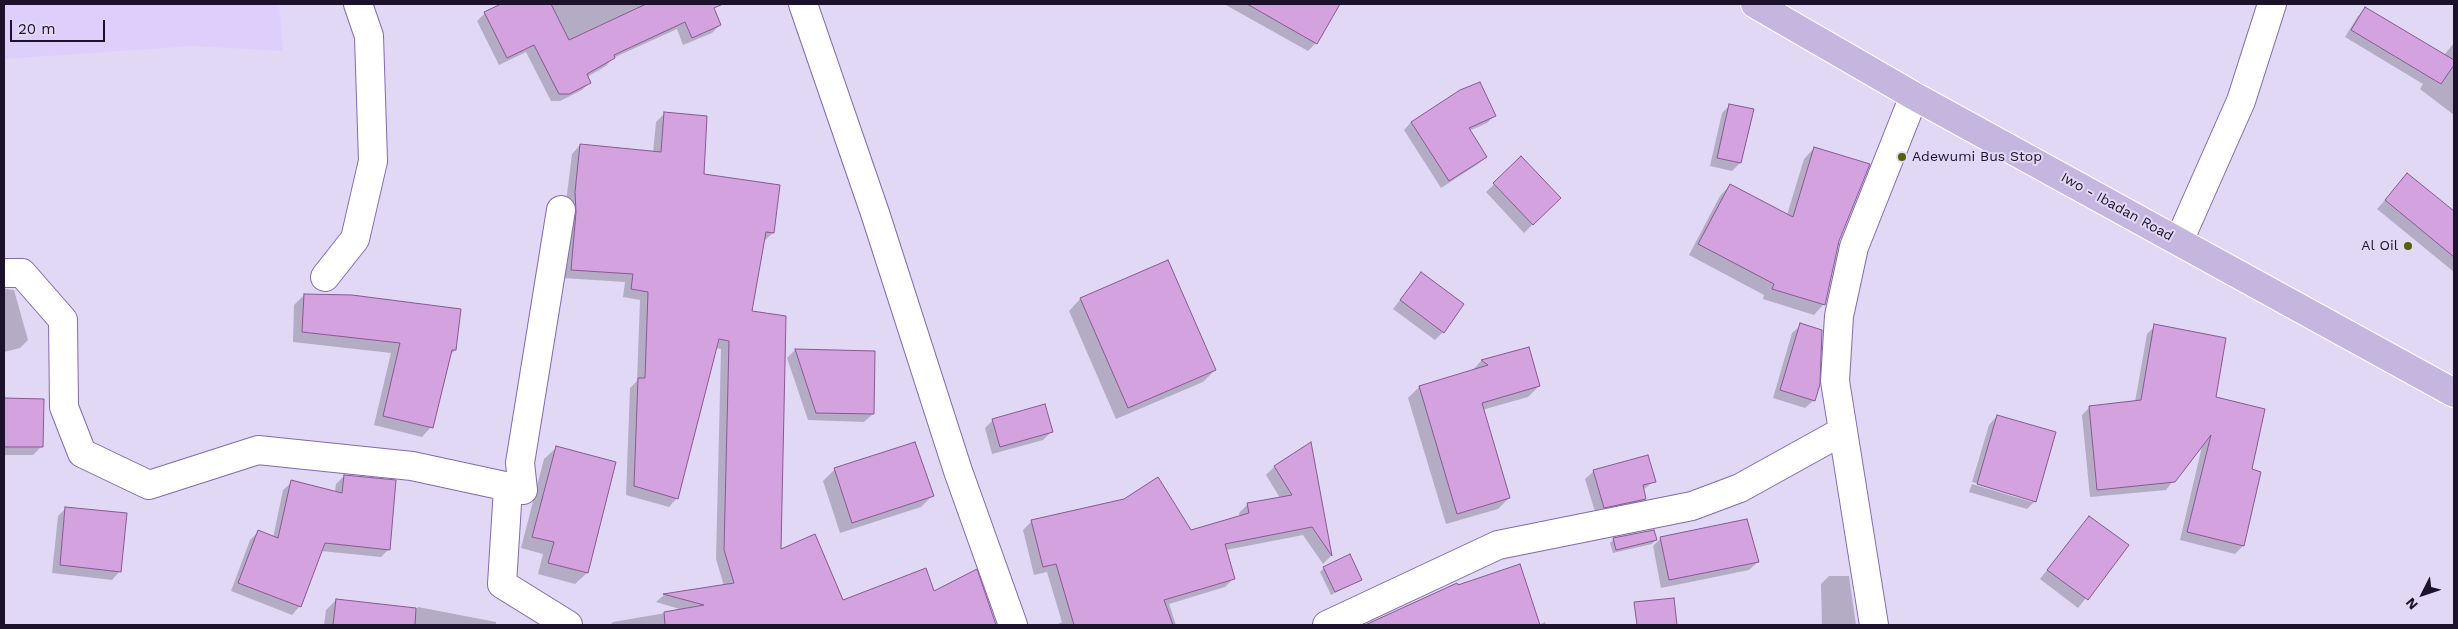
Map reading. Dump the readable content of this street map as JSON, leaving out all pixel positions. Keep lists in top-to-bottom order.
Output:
{
  "streets": {
    "main road": ["Iwo - Ibadan Road"]
  },
  "places": ["Adewumi Bus Stop", "Al Oil"],
  "scale_bar": "20 m",
  "north": "bottom left"
}
